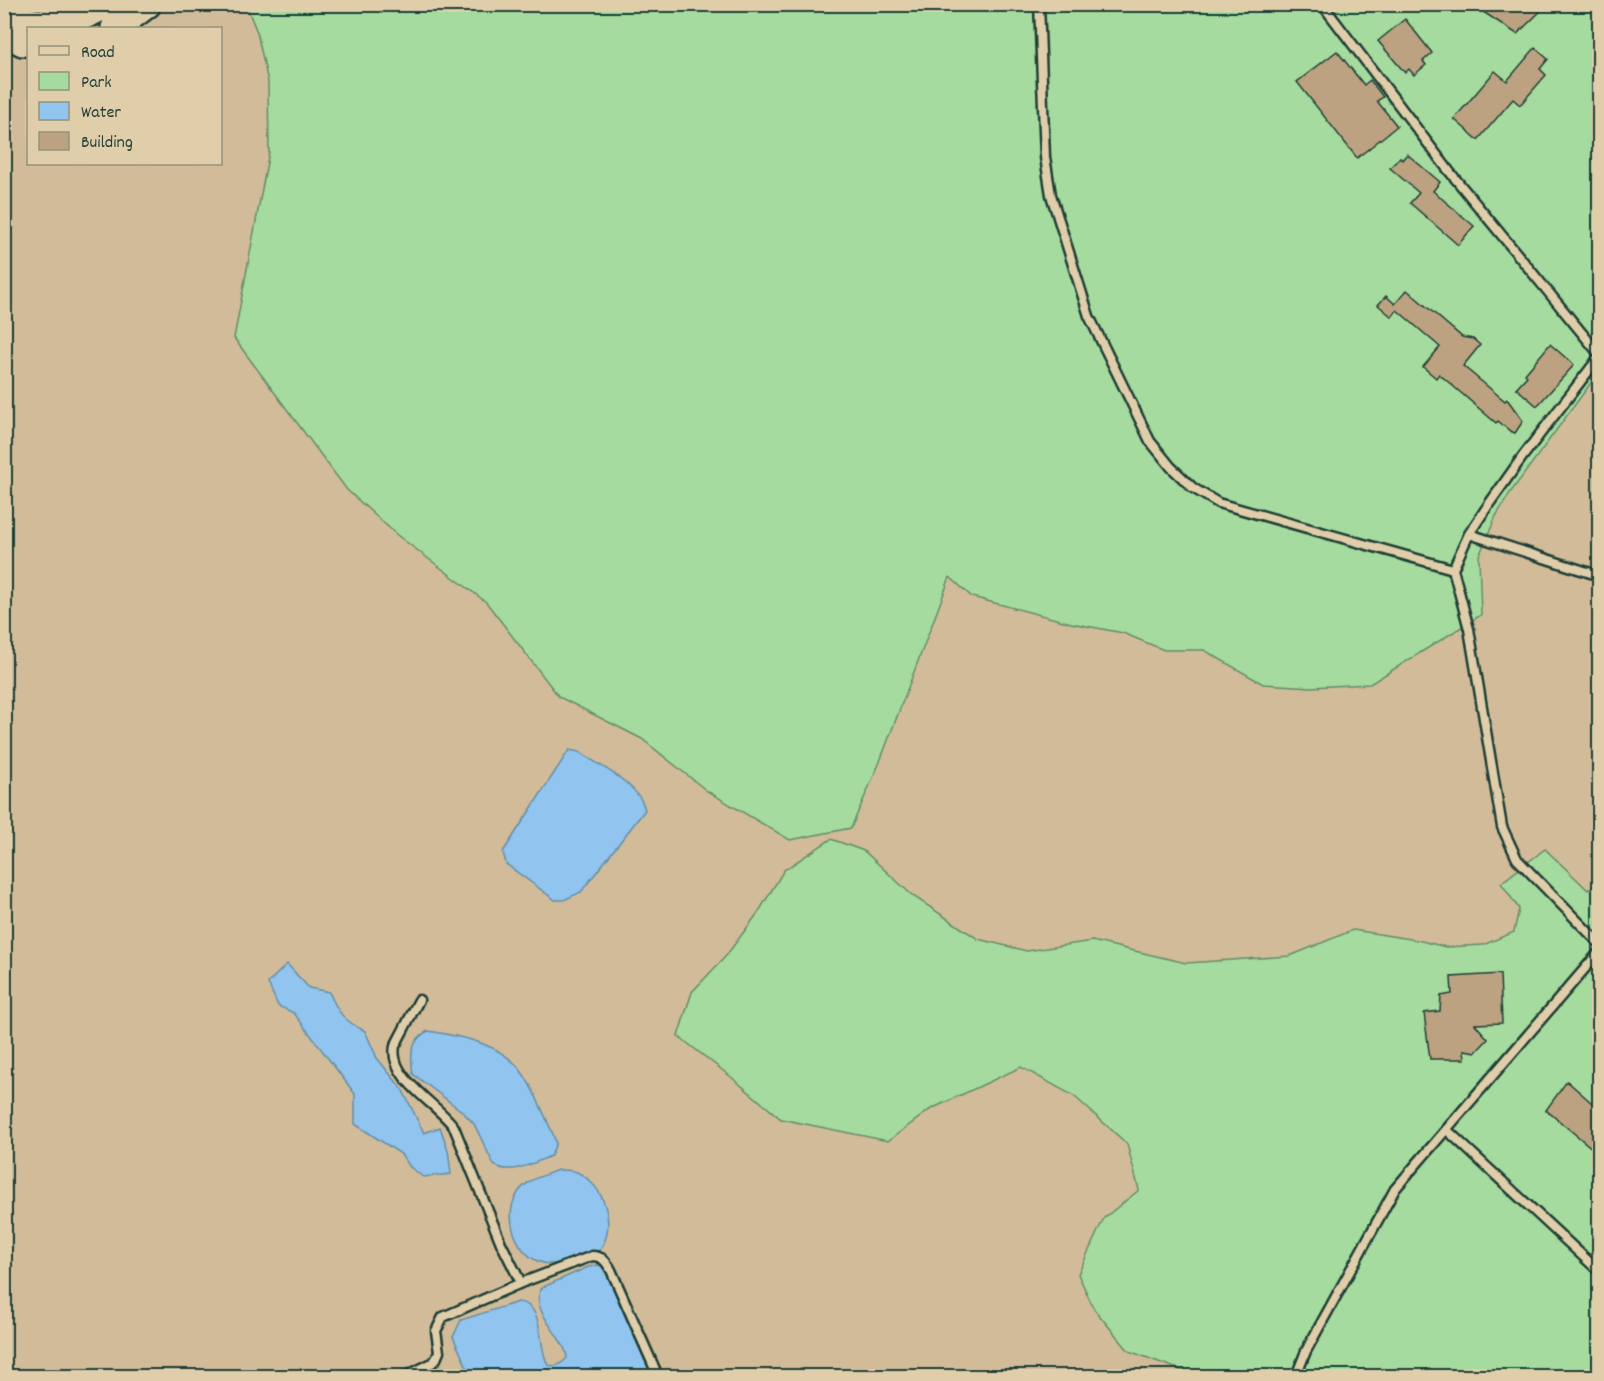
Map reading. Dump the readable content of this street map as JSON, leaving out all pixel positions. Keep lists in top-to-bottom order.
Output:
{
  "legend": [
    "Road",
    "Park",
    "Water",
    "Building"
  ]
}
